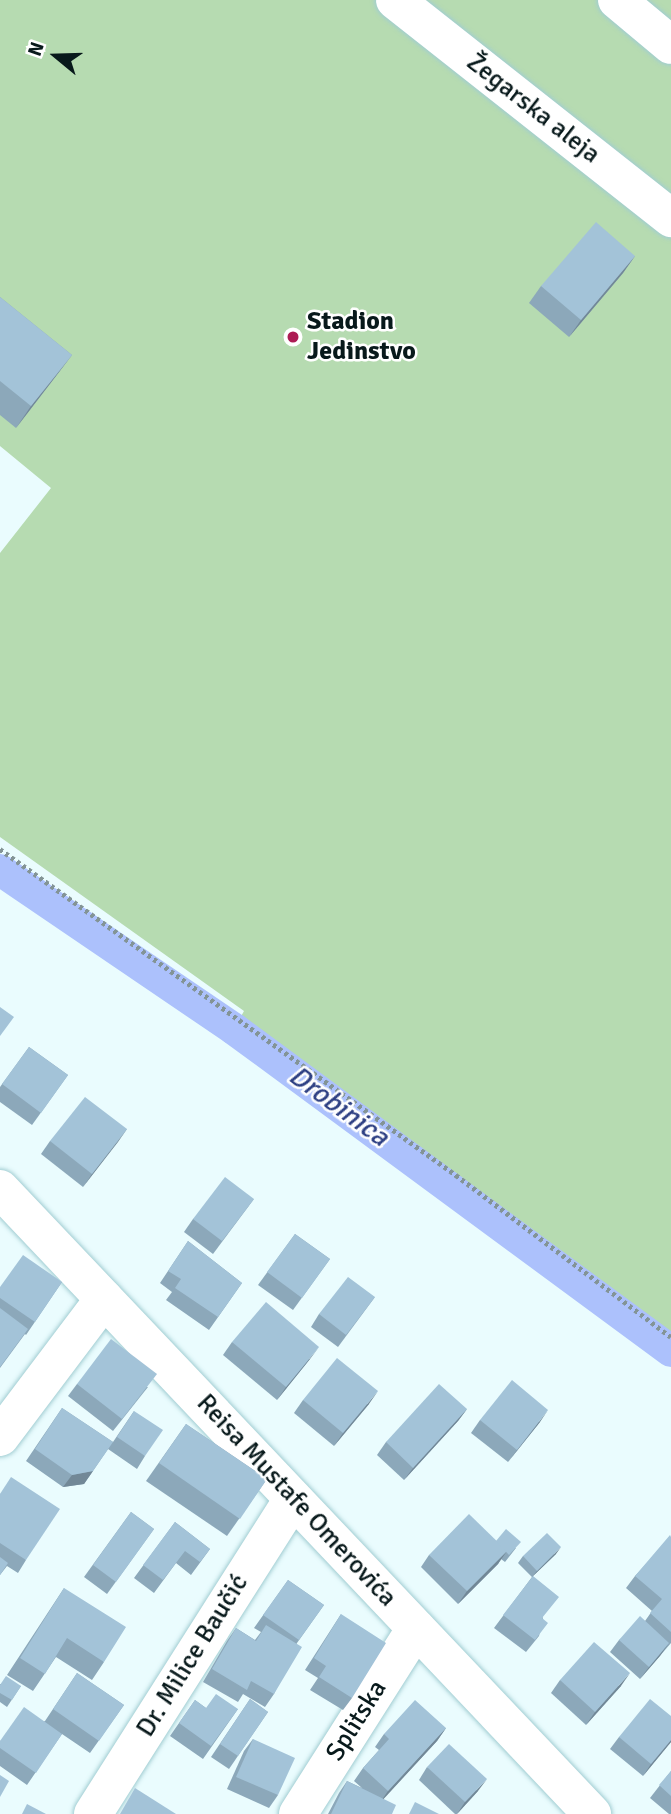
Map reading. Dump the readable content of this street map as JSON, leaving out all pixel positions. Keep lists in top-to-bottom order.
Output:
{
  "streets": {
    "street": [
      "Žegarska aleja",
      "Reisa Mustafe Omerovića",
      "Dr. Milice Baučić",
      "Splitska"
    ]
  },
  "crossings": [
    ["Reisa Mustafe Omerovića", "Dr. Milice Baučić"],
    ["Reisa Mustafe Omerovića", "Splitska"]
  ],
  "water": ["Drobinica"],
  "places": ["Stadion Jedinstvo"],
  "north": "left"
}
